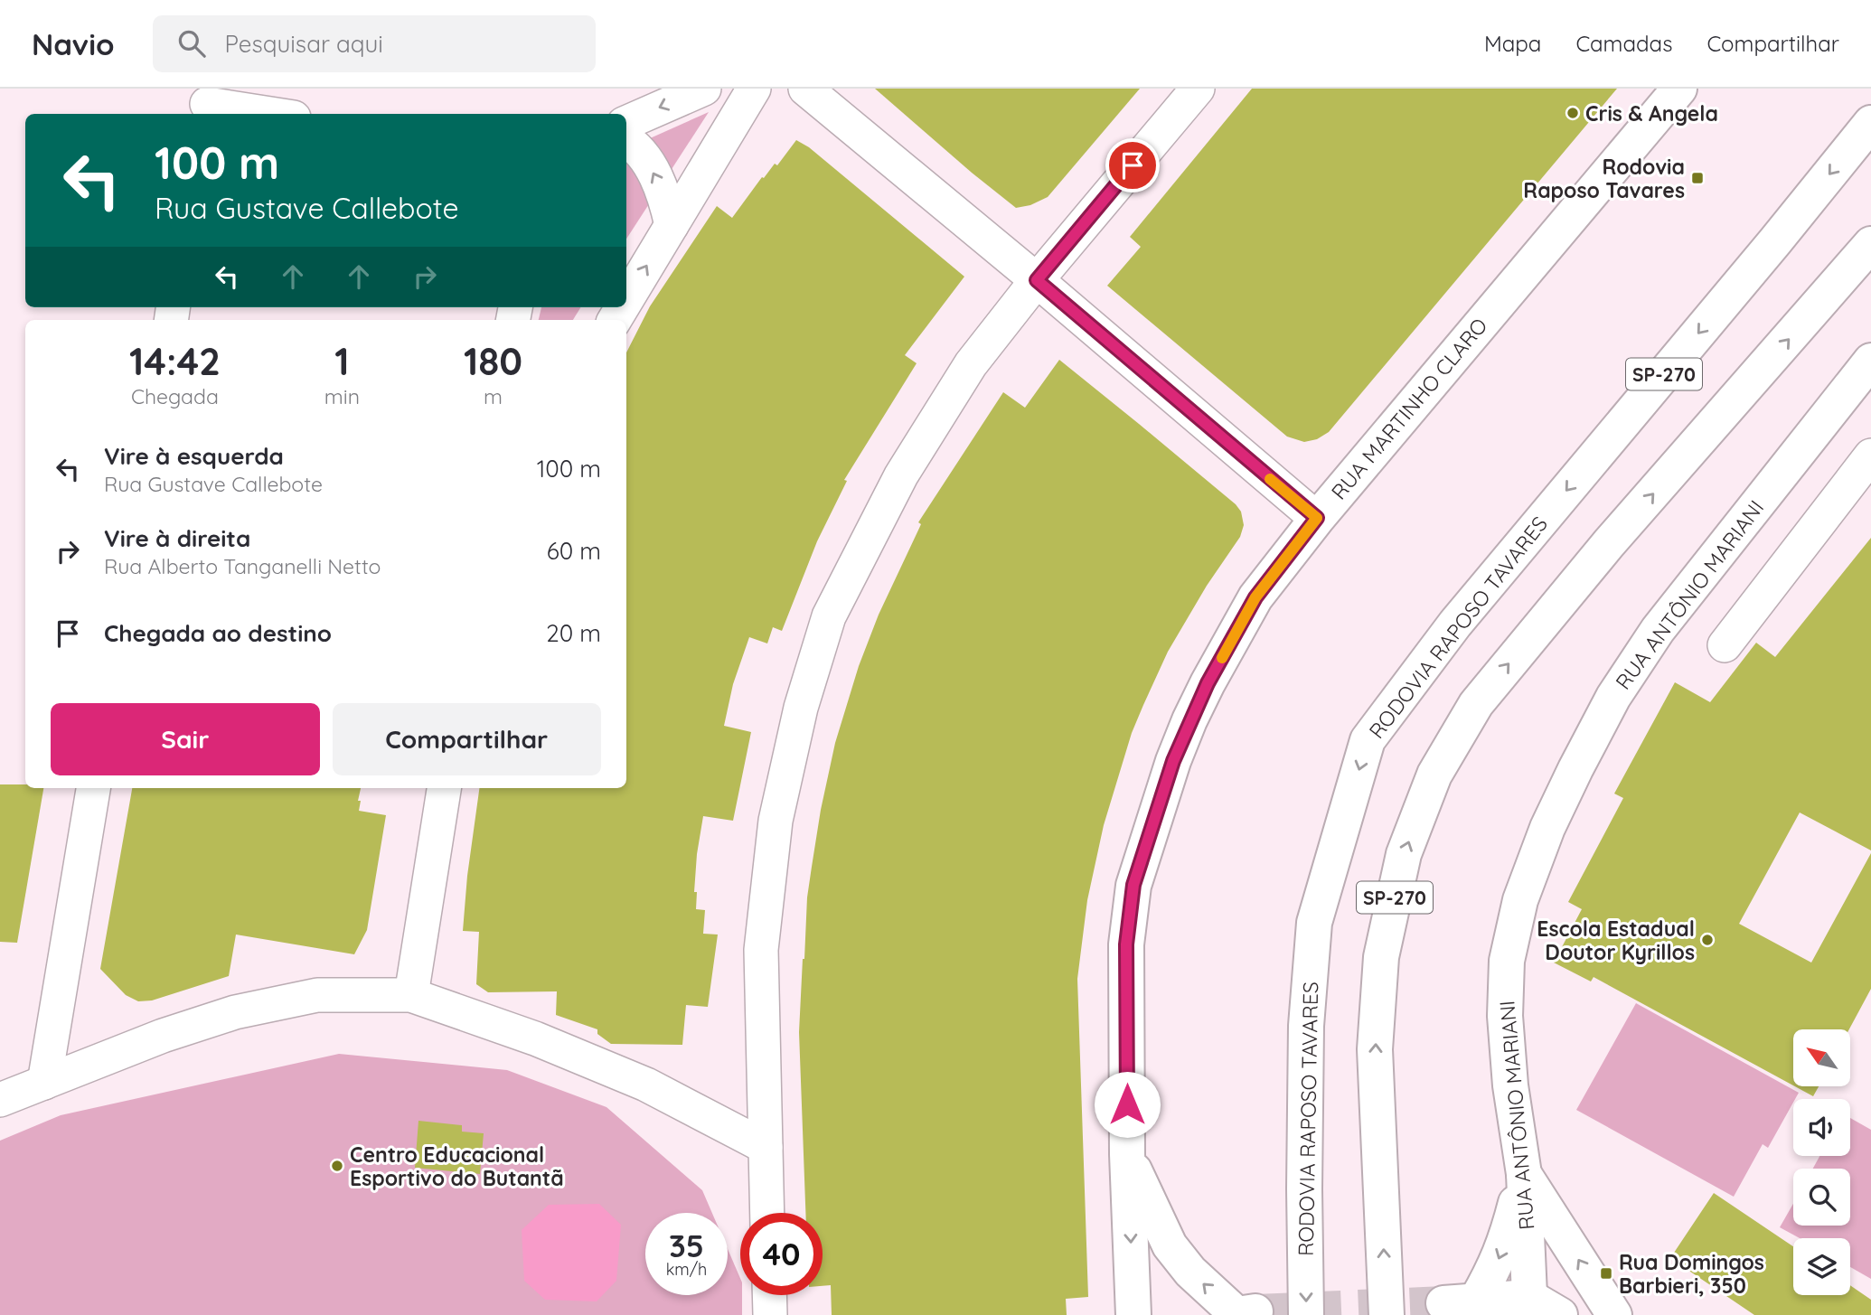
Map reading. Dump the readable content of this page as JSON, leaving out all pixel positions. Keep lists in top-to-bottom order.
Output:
{
  "streets": {
    "main road": [
      "SP-270",
      "RUA MARTINHO CLARO",
      "RUA ANTÔNIO MARIANI",
      "RODOVIA RAPOSO TAVARES"
    ]
  },
  "places": {
    "other": ["Cris & Angela", "Escola Estadual Doutor Kyrillos", "Centro Educacional Esportivo do Butantã"],
    "transit": ["Rodovia Raposo Tavares", "Rua Domingos Barbieri, 350"]
  },
  "north": "top left",
  "page": {
    "header": "Navio",
    "search": "Pesquisar aqui",
    "nav": ["Mapa", "Camadas", "Compartilhar"],
    "turn": ["100 m", "Rua Gustave Callebote"],
    "eta": [
      "14:42",
      "Chegada",
      "1",
      "min",
      "180",
      "m"
    ],
    "list": [
      {
        "name": "Vire à esquerda",
        "note": "Rua Gustave Callebote",
        "value": "100 m"
      },
      {
        "name": "Vire à direita",
        "note": "Rua Alberto Tanganelli Netto",
        "value": "60 m"
      },
      {
        "name": "Chegada ao destino",
        "value": "20 m"
      }
    ],
    "buttons": ["Sair", "Compartilhar"],
    "speed": "35 km/h",
    "limit": "40"
  }
}
